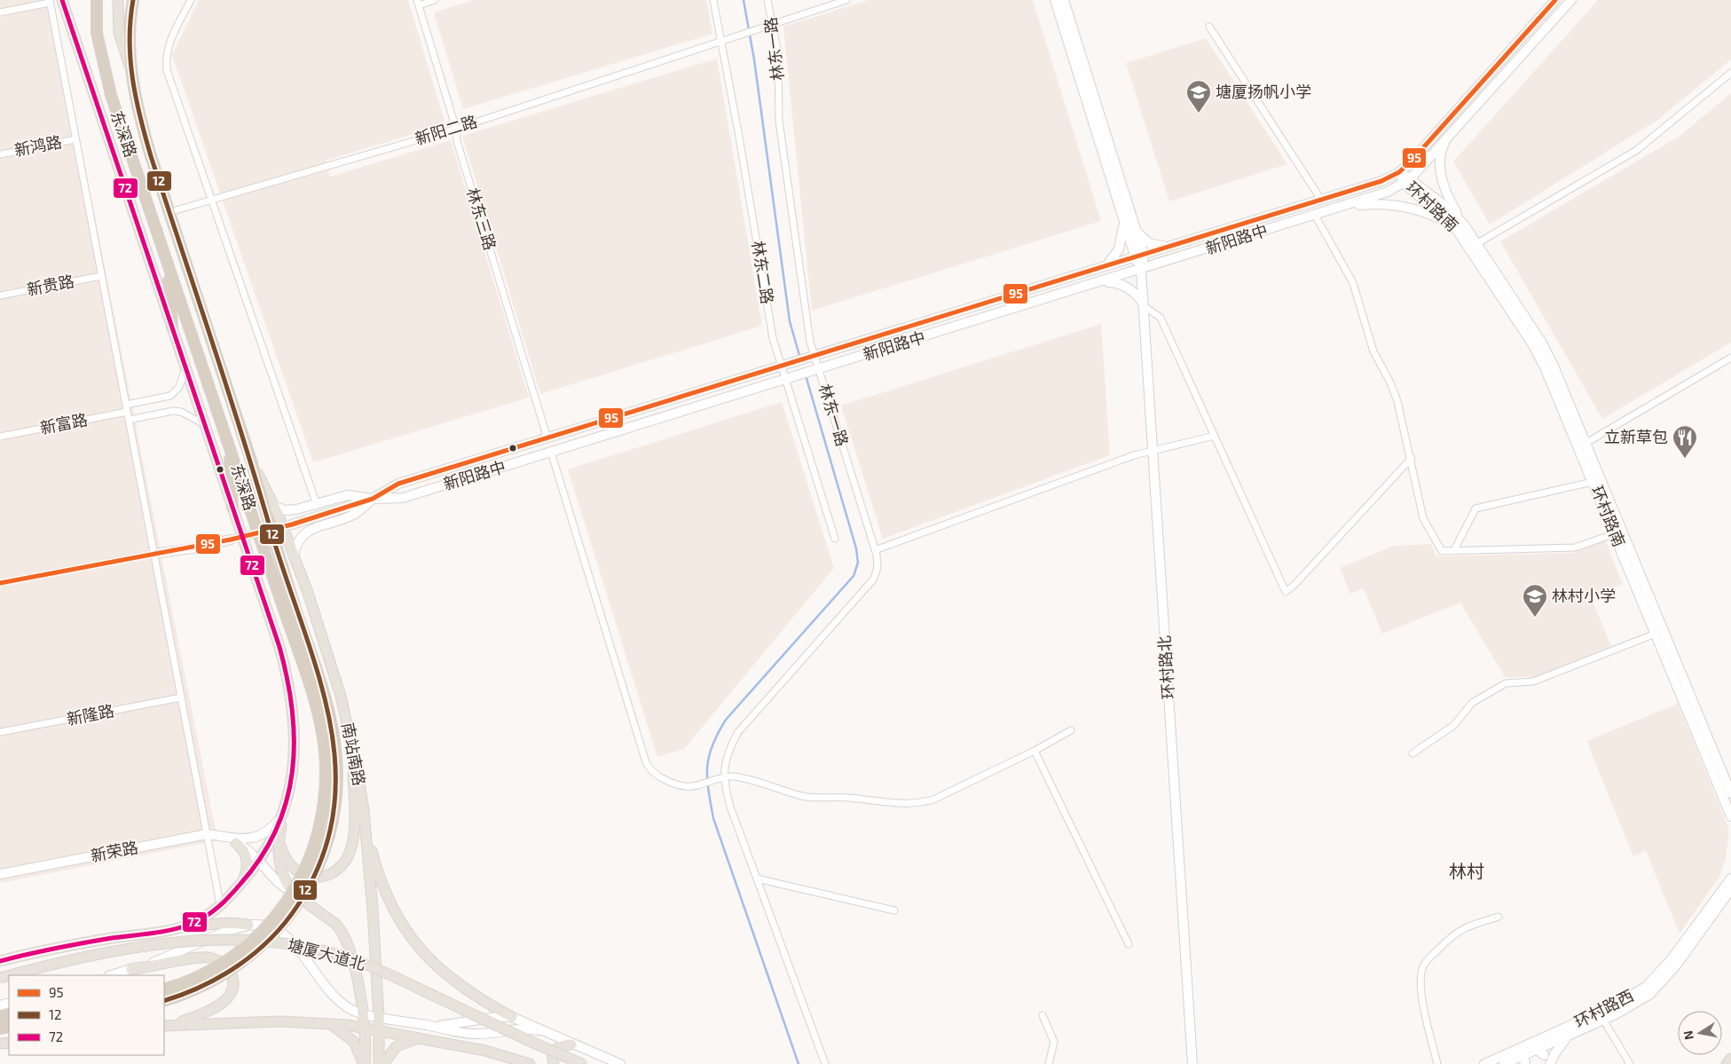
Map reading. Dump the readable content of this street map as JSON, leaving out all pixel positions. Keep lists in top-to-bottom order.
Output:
{
  "streets": {
    "highway": ["东深路"],
    "main road": [
      "环村路南",
      "新阳路中",
      "环村路北",
      "南站南路",
      "新荣路",
      "塘厦大道北",
      "环村路西"
    ],
    "street": [
      "林东一路",
      "新阳二路",
      "新鸿路",
      "林东三路",
      "林东二路",
      "新贵路",
      "新富路",
      "新隆路"
    ]
  },
  "crossings": [
    ["林东一路", "新阳二路"],
    ["林东一路", "新阳路中"],
    ["新阳二路", "东深路"],
    ["新阳二路", "林东三路"],
    ["新阳二路", "林东二路"],
    ["东深路", "南站南路"],
    ["环村路南", "新阳路中"],
    ["林东三路", "新阳路中"],
    ["新阳路中", "林东二路"],
    ["新阳路中", "环村路北"]
  ],
  "districts": ["林村"],
  "places": {
    "school or university": ["塘厦扬帆小学", "林村小学"],
    "restaurant": ["立新草包"]
  },
  "lines": ["transit line 95", "transit line 12", "transit line 72"],
  "legend": ["95", "12", "72"],
  "north": "left"
}
